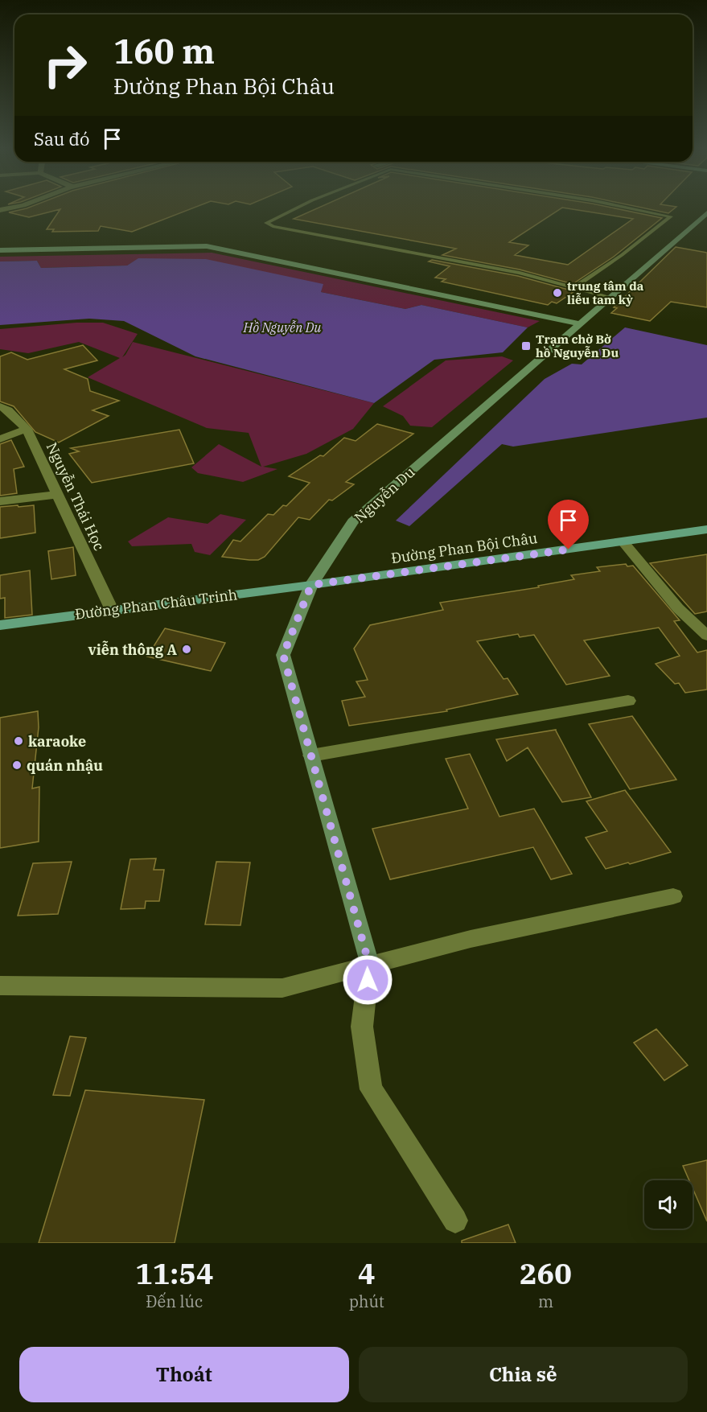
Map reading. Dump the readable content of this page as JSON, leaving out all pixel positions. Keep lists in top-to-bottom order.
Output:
{
  "streets": {
    "main road": ["Đường Phan Bội Châu", "Đường Phan Châu Trinh"],
    "street": ["Nguyễn Du", "Nguyễn Thái Học"]
  },
  "crossings": [
    ["Nguyễn Du", "Đường Phan Bội Châu"],
    ["Nguyễn Du", "Đường Phan Châu Trinh"],
    ["Nguyễn Thái Học", "Đường Phan Châu Trinh"],
    ["Đường Phan Bội Châu", "Đường Phan Châu Trinh"]
  ],
  "water": ["Hồ Nguyễn Du"],
  "places": {
    "other": [
      "trung tâm da liễu tam kỳ",
      "viễn thông A",
      "karaoke",
      "quán nhậu"
    ],
    "transit": ["Trạm chờ Bờ hồ Nguyễn Du"]
  },
  "page": {
    "turn": ["160 m", "Đường Phan Bội Châu"],
    "then": "Sau đó",
    "eta": [
      "11:54",
      "Đến lúc",
      "4",
      "phút",
      "260",
      "m"
    ],
    "buttons": ["Thoát", "Chia sẻ"]
  }
}
